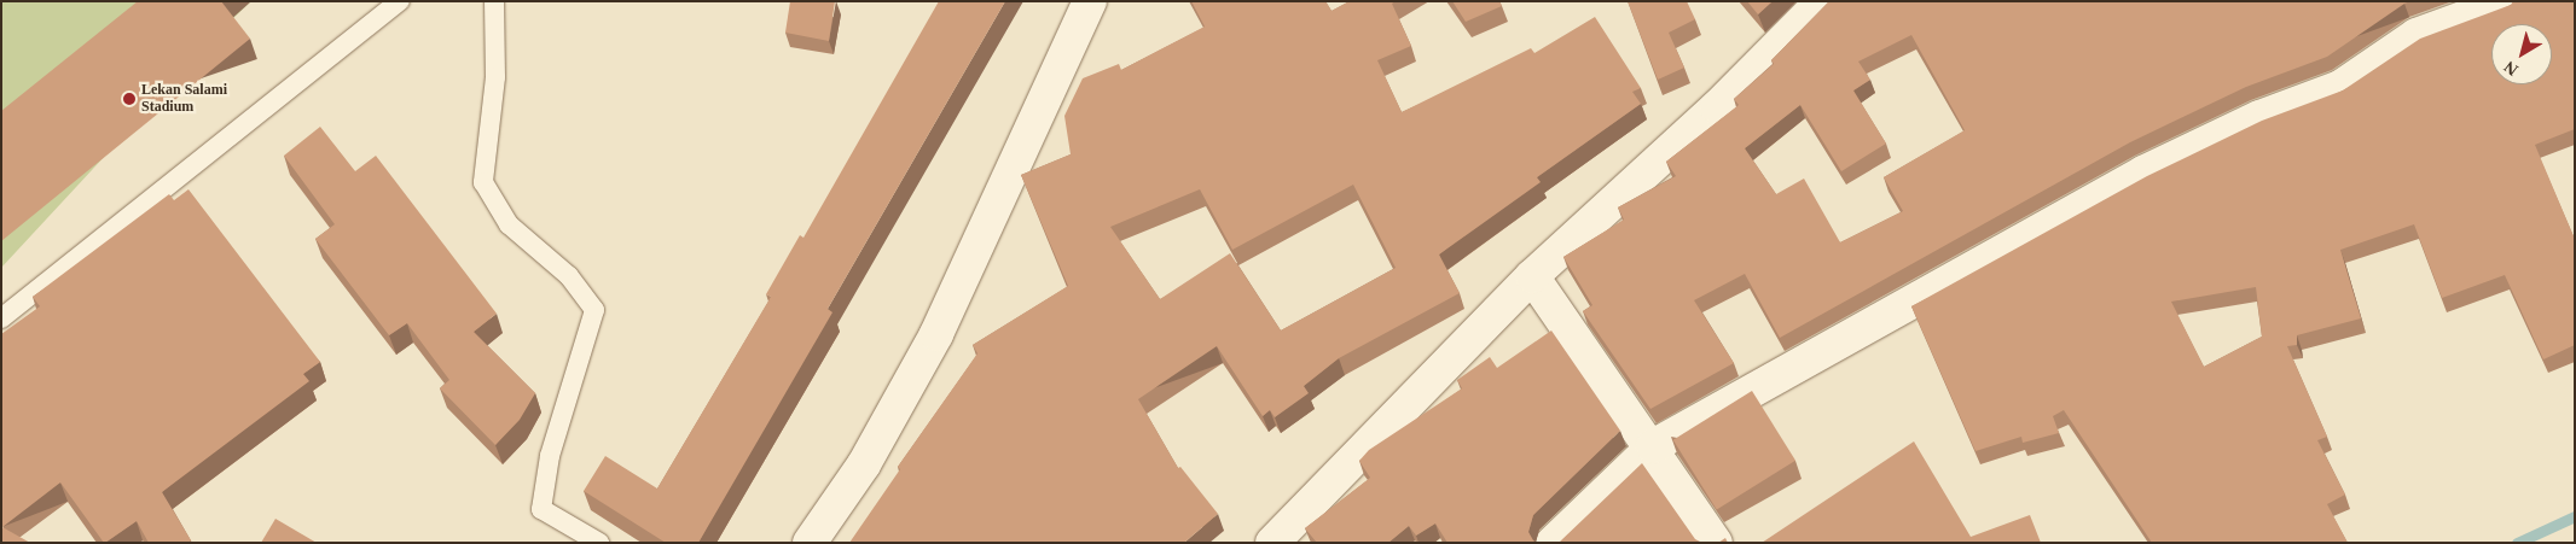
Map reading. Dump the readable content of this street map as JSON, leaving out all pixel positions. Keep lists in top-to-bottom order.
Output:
{
  "places": ["Lekan Salami Stadium"],
  "north": "bottom left"
}
